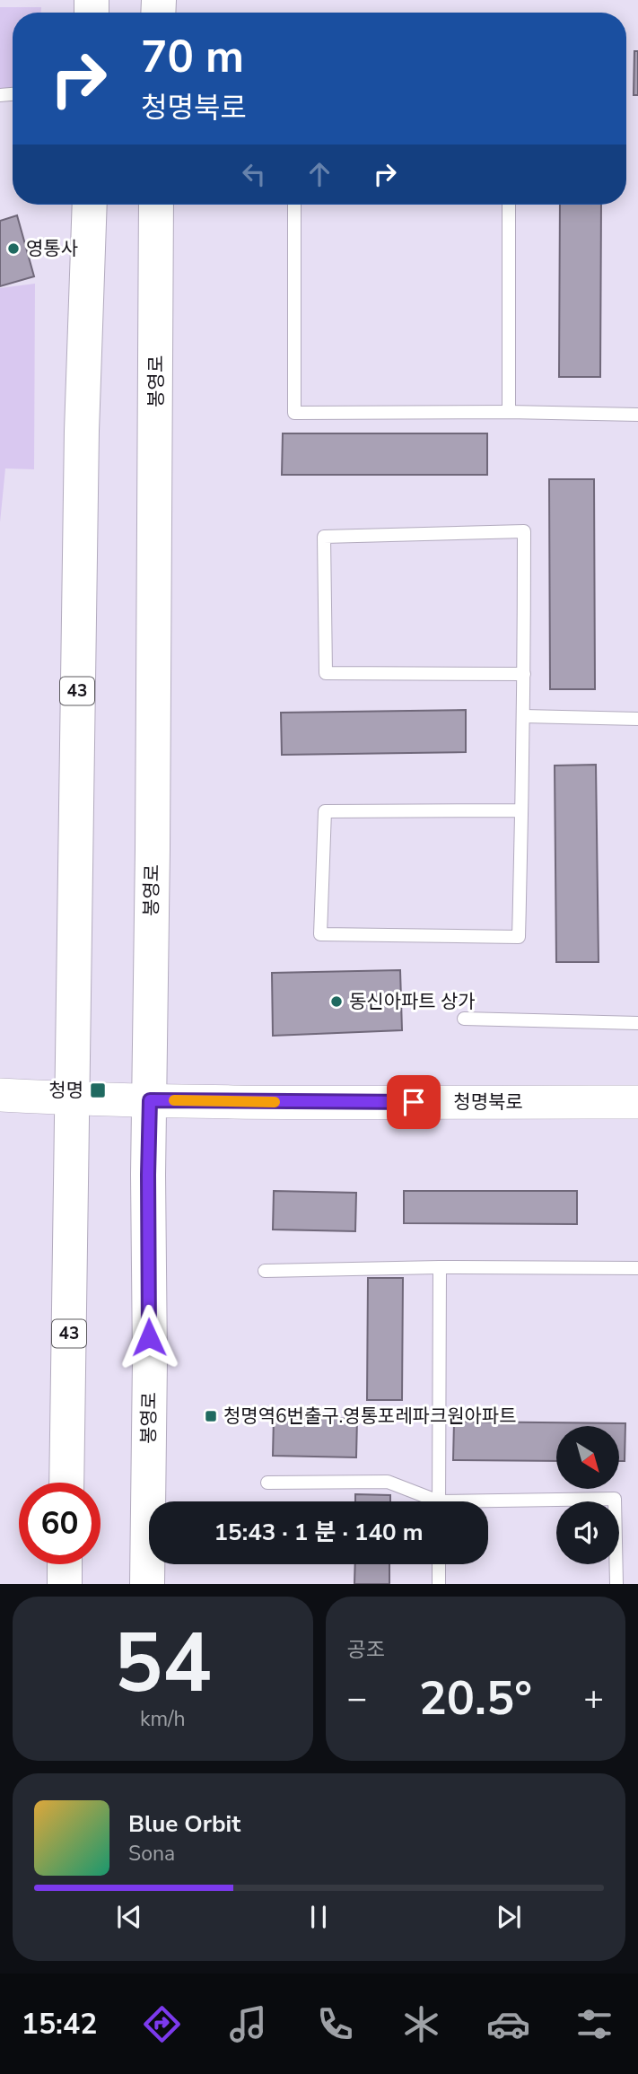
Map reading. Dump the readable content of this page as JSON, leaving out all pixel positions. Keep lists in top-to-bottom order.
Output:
{
  "streets": {
    "main road": ["봉영로", "43"],
    "street": ["청명북로"]
  },
  "crossings": [
    ["봉영로", "청명북로"],
    ["43", "청명북로"]
  ],
  "places": {
    "other": ["영통사", "동신아파트 상가"],
    "transit": ["청명", "청명역6번출구.영통포레파크원아파트"]
  },
  "north": "bottom right",
  "page": {
    "turn": ["70 m", "청명북로"],
    "limit": "60",
    "trip": "15:43 · 1 분 · 140 m",
    "tile": [
      ["54", "km/h"],
      "공조"
    ],
    "heat": ["−", "20.5°", "+"],
    "song": ["Blue Orbit", "Sona"],
    "tabs": "15:42"
  }
}
